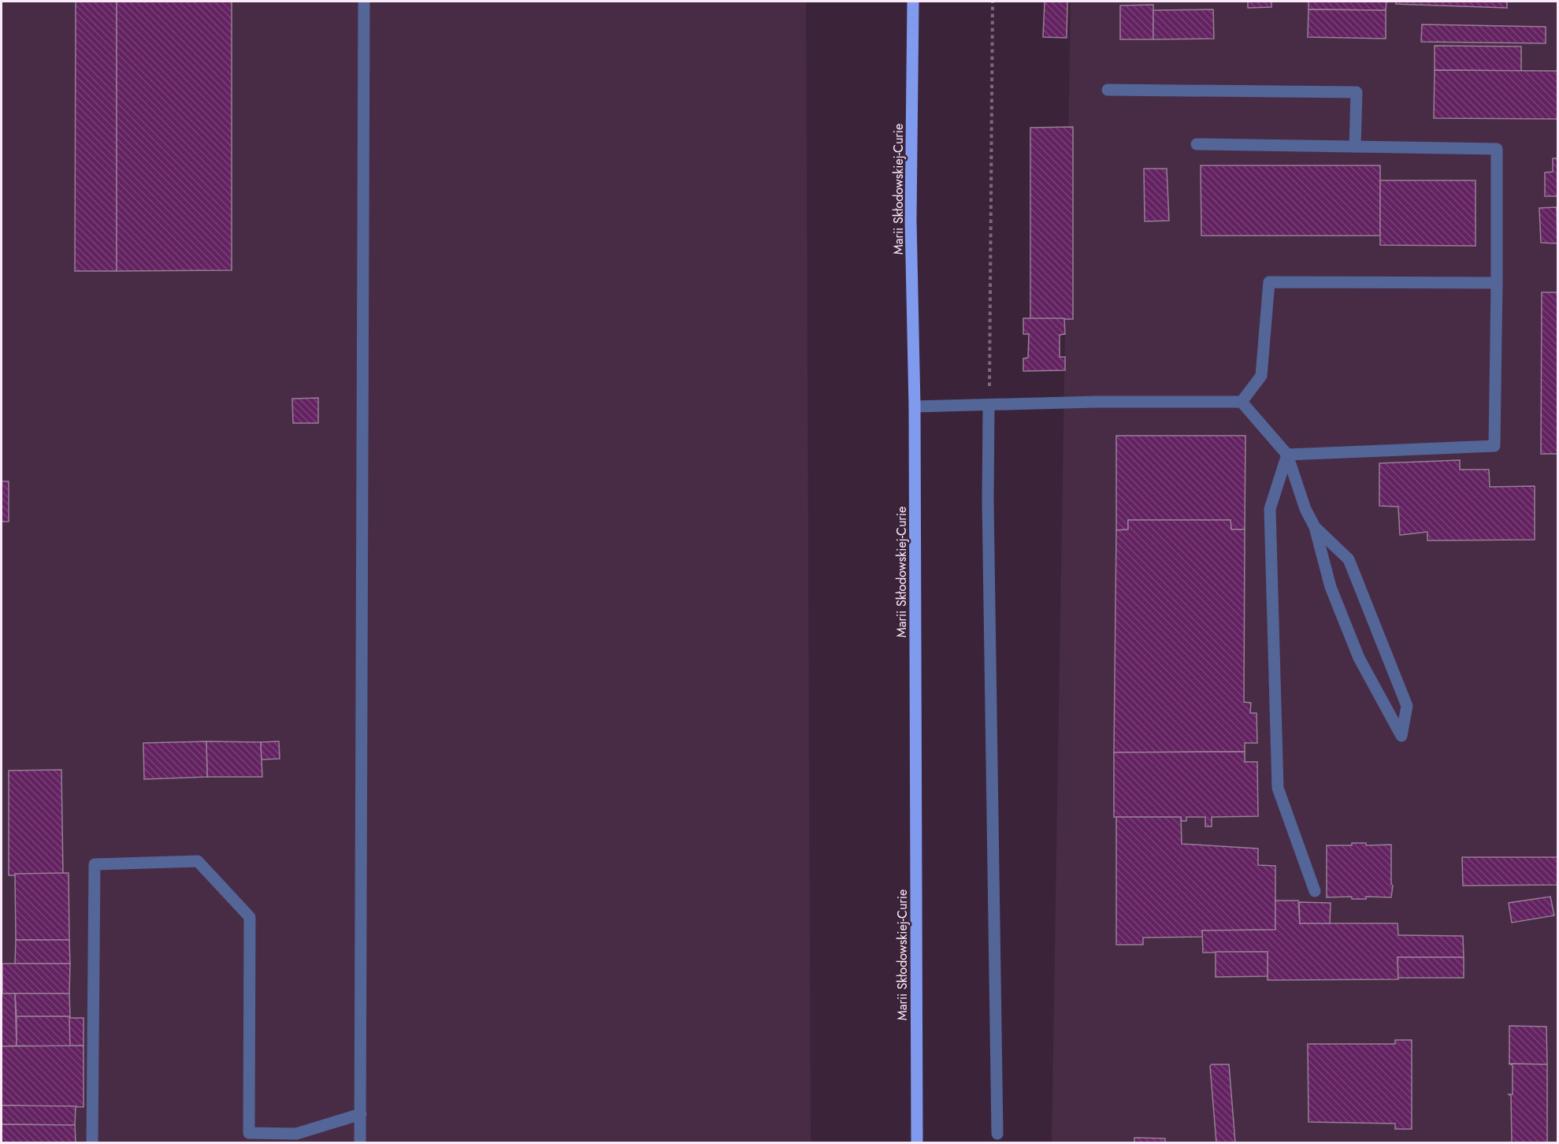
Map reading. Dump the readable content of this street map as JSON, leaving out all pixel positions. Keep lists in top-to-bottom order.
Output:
{
  "streets": {
    "main road": ["Marii Skłodowskiej-Curie"]
  }
}
